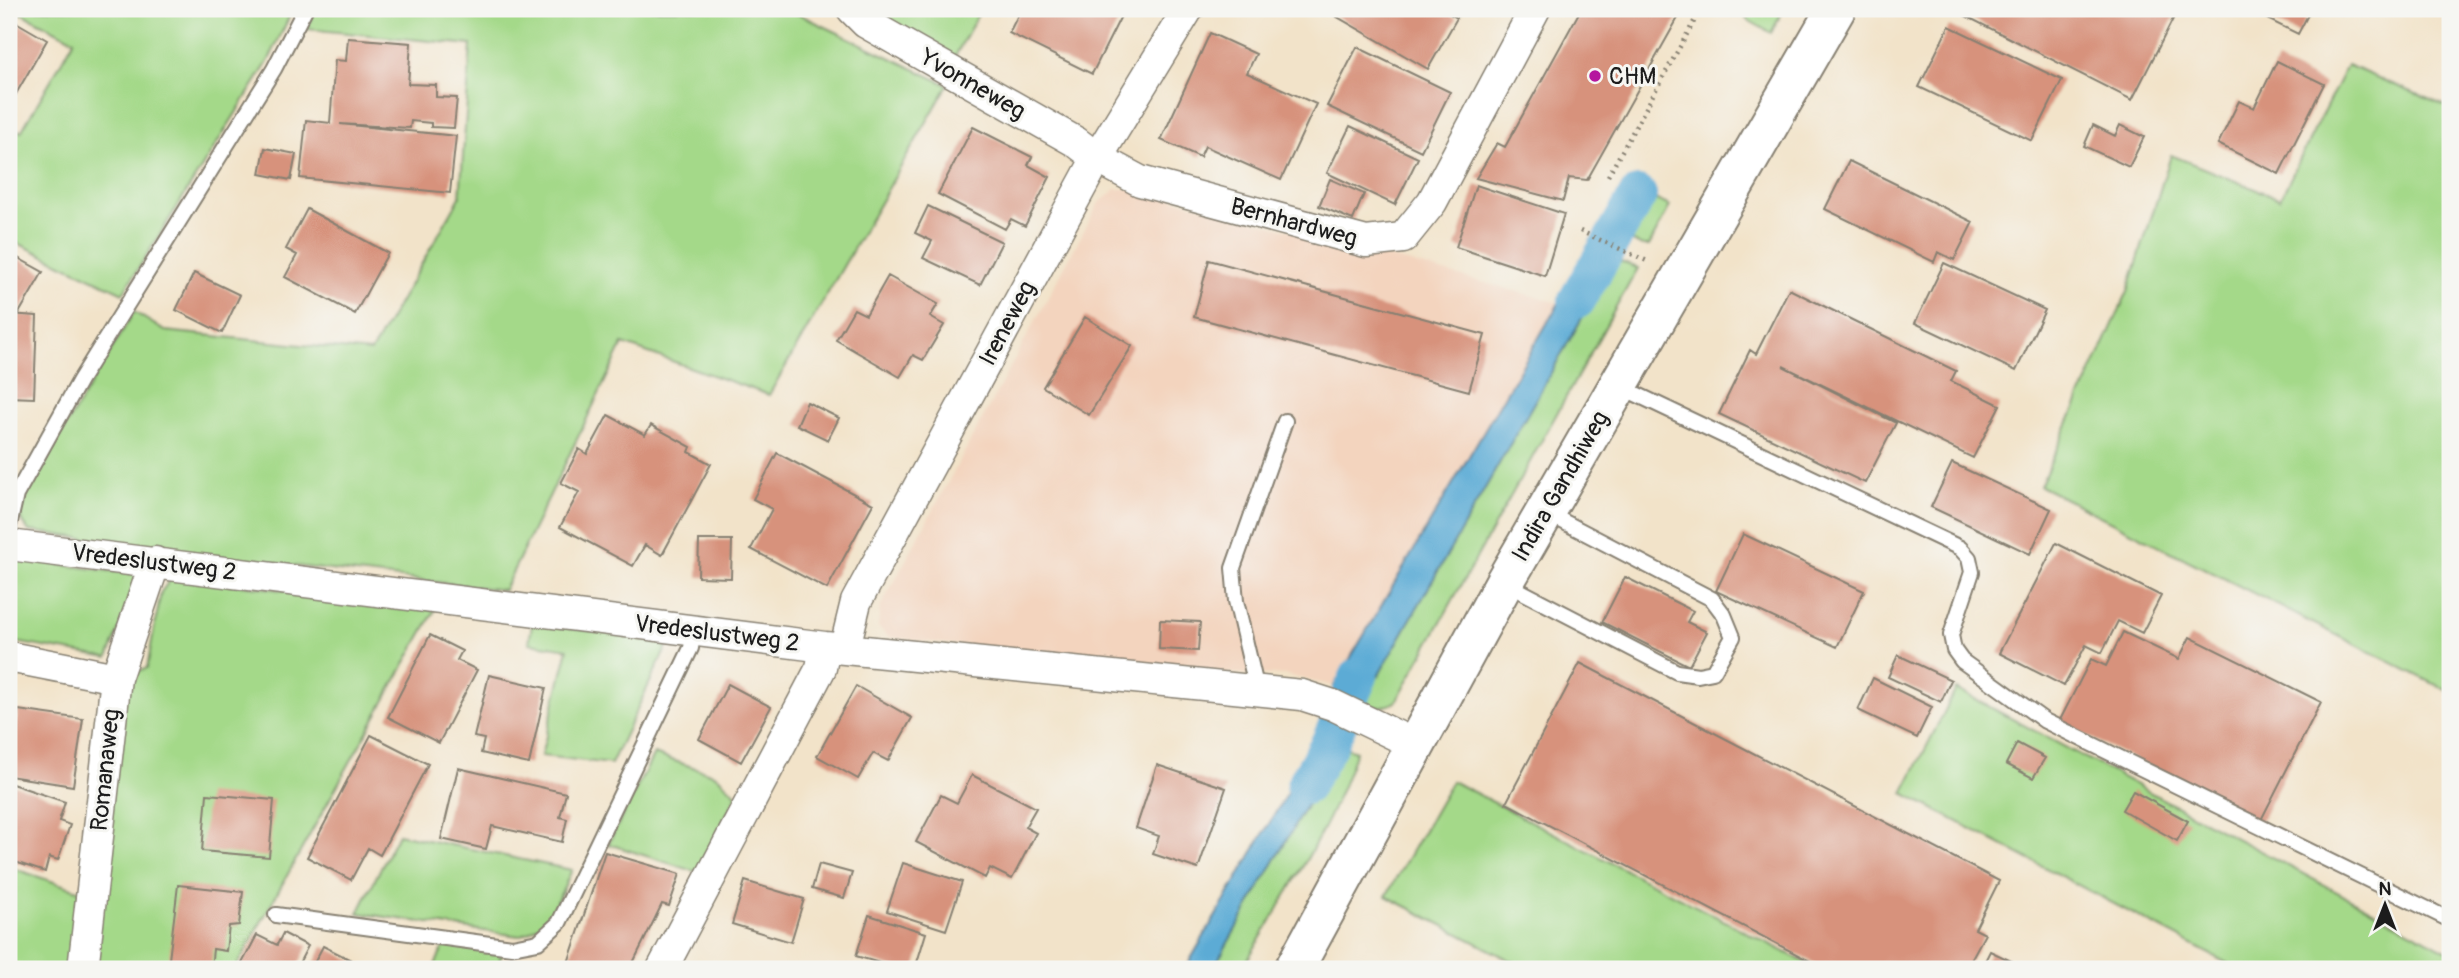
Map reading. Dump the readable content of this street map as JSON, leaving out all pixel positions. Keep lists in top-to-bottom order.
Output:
{
  "streets": {
    "main road": ["Indira Gandhiweg"],
    "street": [
      "Yvonneweg",
      "Bernhardweg",
      "Ireneweg",
      "Vredeslustweg 2",
      "Romanaweg"
    ]
  },
  "crossings": [
    ["Yvonneweg", "Bernhardweg"],
    ["Yvonneweg", "Ireneweg"],
    ["Bernhardweg", "Ireneweg"],
    ["Ireneweg", "Vredeslustweg 2"],
    ["Indira Gandhiweg", "Vredeslustweg 2"]
  ],
  "places": ["CHM"],
  "north": "top"
}
